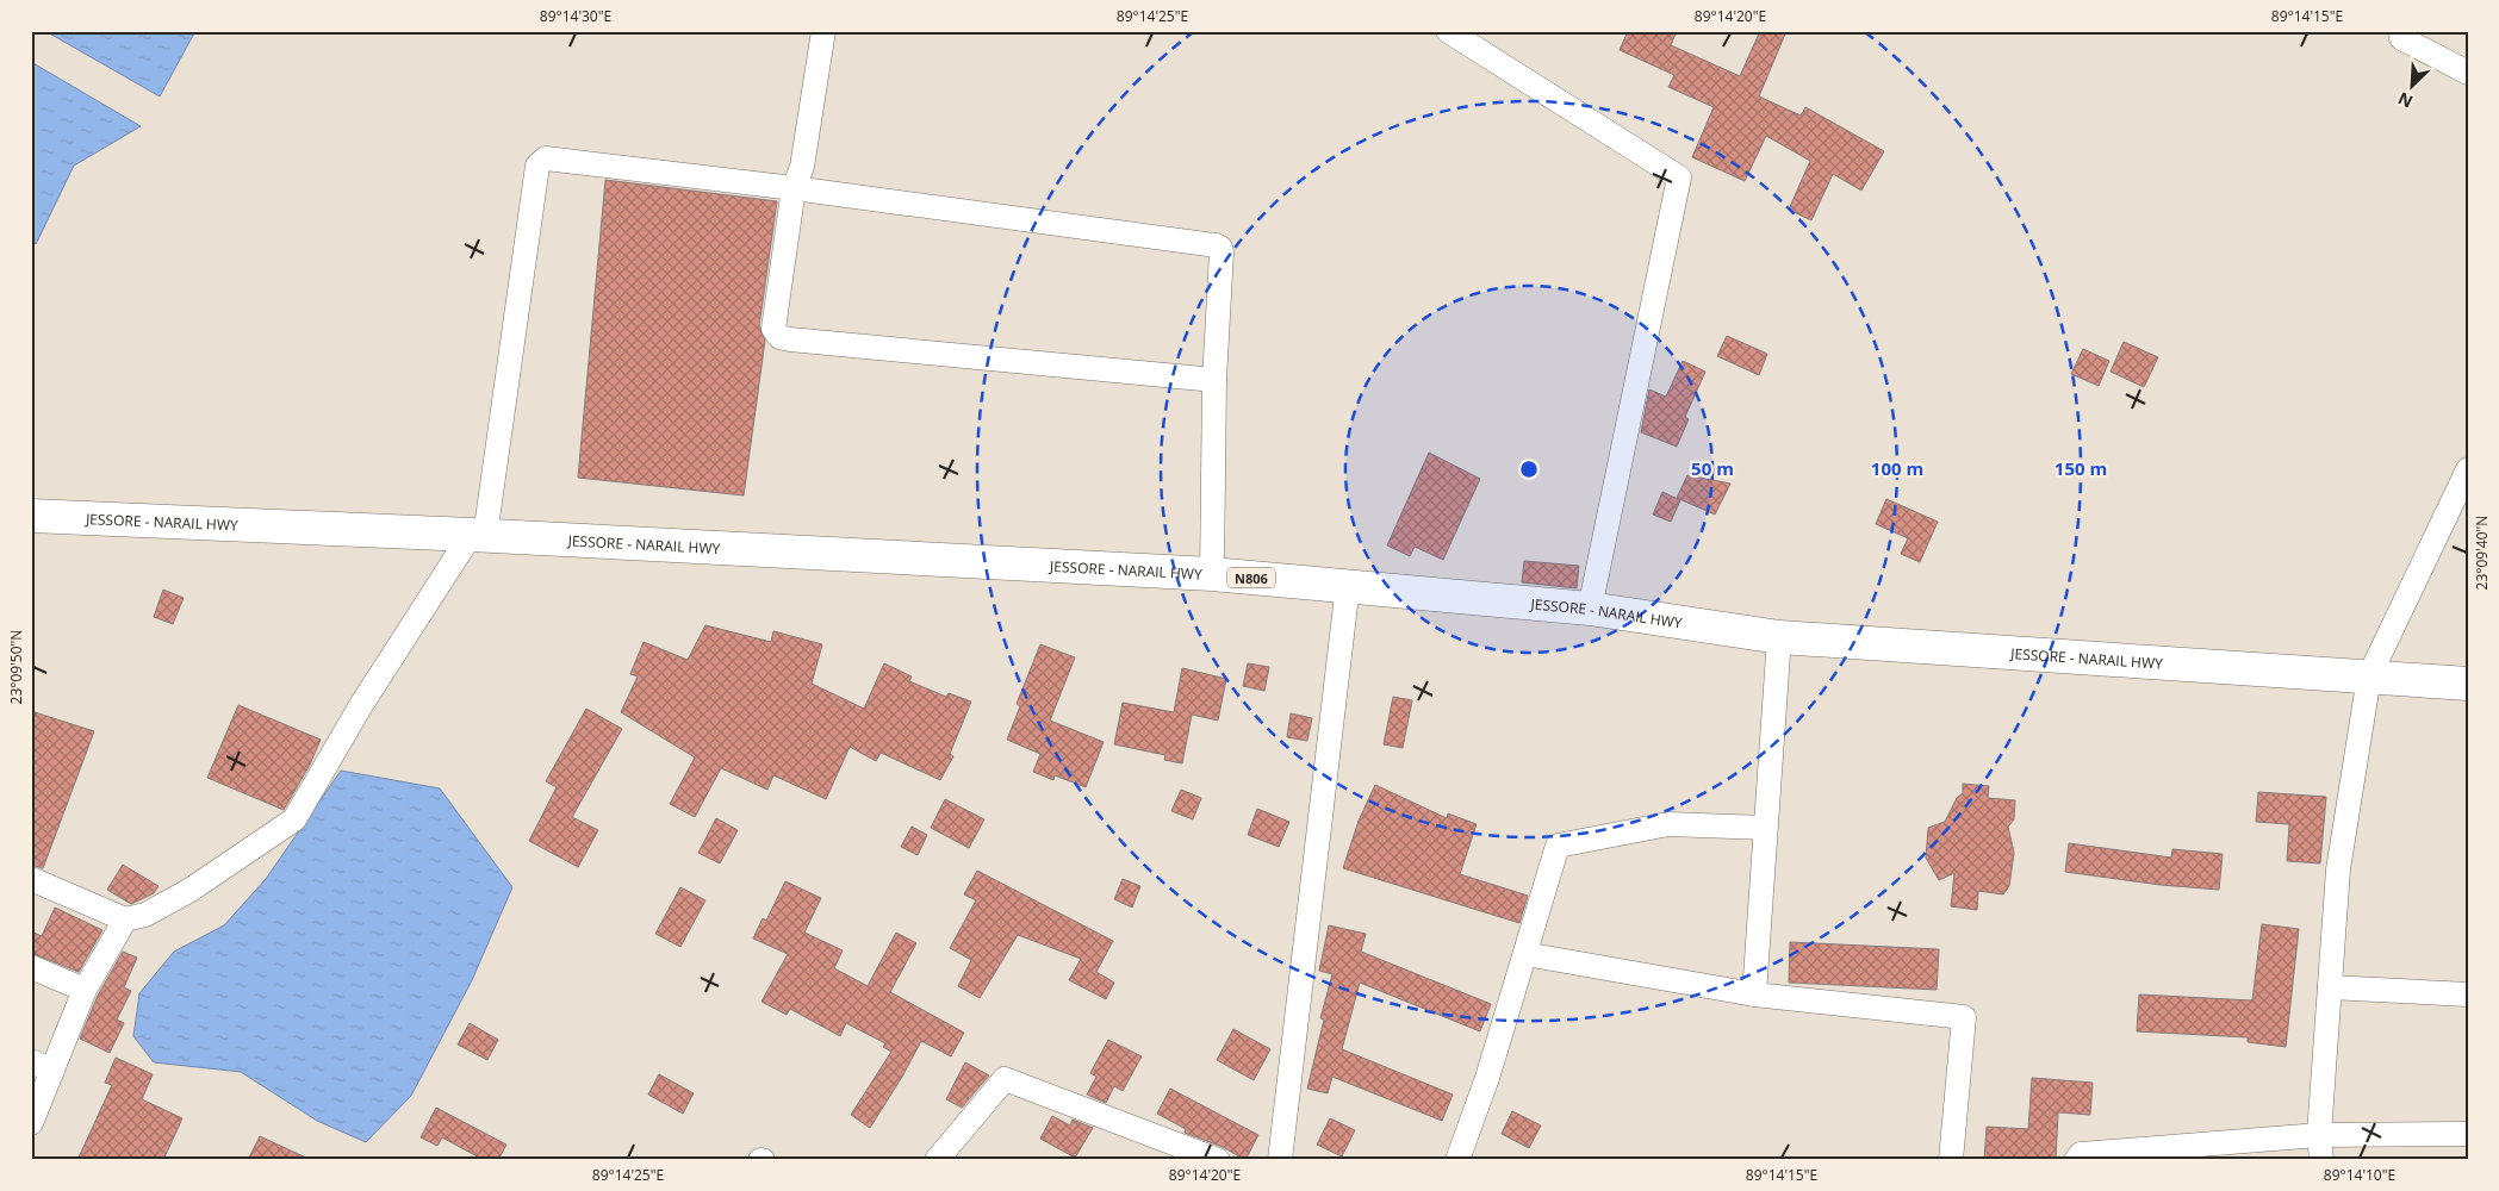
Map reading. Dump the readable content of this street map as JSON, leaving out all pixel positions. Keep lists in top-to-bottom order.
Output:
{
  "streets": {
    "highway": ["JESSORE - NARAIL HWY", "N806"]
  },
  "north": "bottom left",
  "coordinates": [
    "89°14'30\"E",
    "89°14'25\"E",
    "89°14'20\"E",
    "89°14'15\"E",
    "23°09'40\"N",
    "23°09'50\"N",
    "89°14'10\"E"
  ],
  "rings": ["50 m", "100 m", "150 m"]
}
